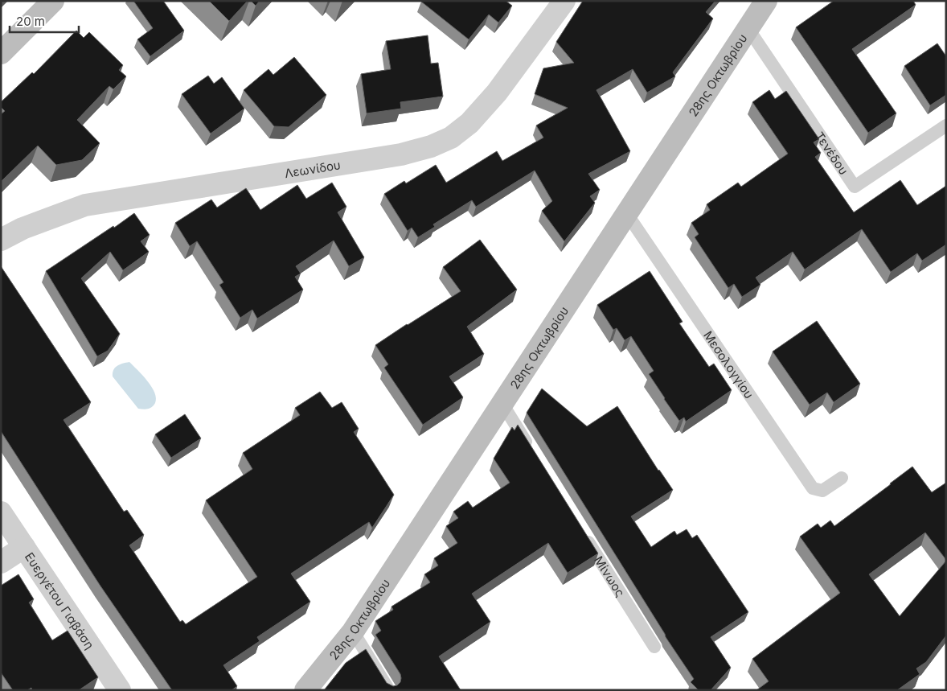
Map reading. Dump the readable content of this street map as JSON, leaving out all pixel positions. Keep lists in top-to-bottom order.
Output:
{
  "streets": {
    "street": ["28ης Οκτωβρίου", "Λεωνίδου", "Ευεργέτου Γιαβάση"],
    "lane": ["Τενέδου", "Μεσολογγίου", "Μίνωος"]
  },
  "crossings": [
    ["28ης Οκτωβρίου", "Τενέδου"],
    ["28ης Οκτωβρίου", "Μεσολογγίου"]
  ],
  "scale_bar": "20 m"
}
